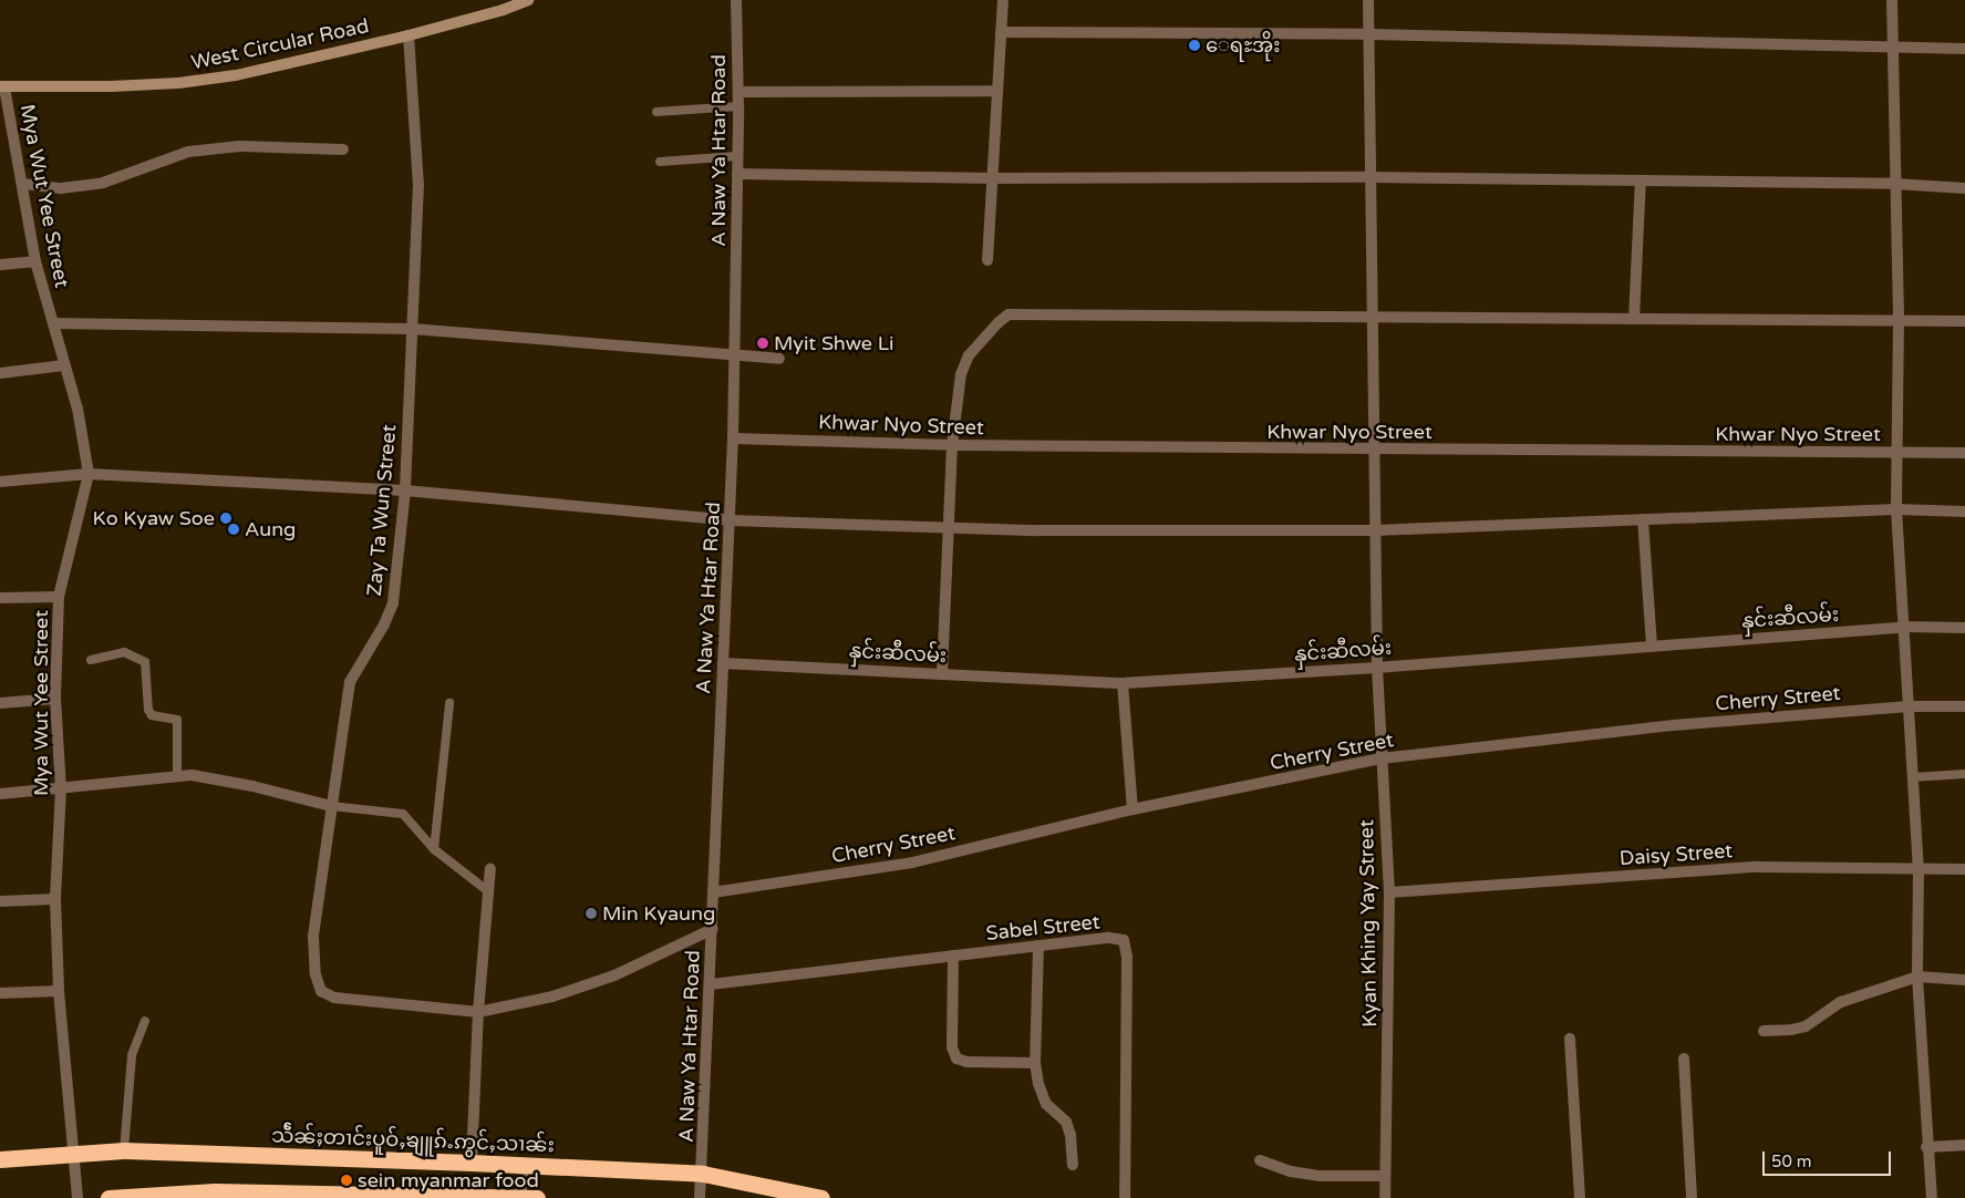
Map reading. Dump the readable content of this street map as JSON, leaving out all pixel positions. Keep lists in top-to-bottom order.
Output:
{
  "streets": {
    "highway": ["သဵႅၼ်ႈတၢင်းပူဝ်ႇၶျူၵ်ႉဢွင်ႇသၢၼ်း"],
    "street": [
      "West Circular Road",
      "A Naw Ya Htar Road",
      "Mya Wut Yee Street",
      "Khwar Nyo Street",
      "Zay Ta Wun Street",
      "နှင်းဆီလမ်း",
      "Cherry Street",
      "Daisy Street",
      "Kyan Khing Yay Street",
      "Sabel Street"
    ]
  },
  "crossings": [
    ["West Circular Road", "Mya Wut Yee Street"],
    ["West Circular Road", "Zay Ta Wun Street"],
    ["A Naw Ya Htar Road", "Khwar Nyo Street"],
    ["A Naw Ya Htar Road", "နှင်းဆီလမ်း"],
    ["A Naw Ya Htar Road", "Cherry Street"],
    ["A Naw Ya Htar Road", "Sabel Street"],
    ["A Naw Ya Htar Road", "သဵႅၼ်ႈတၢင်းပူဝ်ႇၶျူၵ်ႉဢွင်ႇသၢၼ်း"],
    ["Mya Wut Yee Street", "သဵႅၼ်ႈတၢင်းပူဝ်ႇၶျူၵ်ႉဢွင်ႇသၢၼ်း"],
    ["Khwar Nyo Street", "Kyan Khing Yay Street"],
    ["နှင်းဆီလမ်း", "Kyan Khing Yay Street"],
    ["Cherry Street", "Kyan Khing Yay Street"],
    ["Daisy Street", "Kyan Khing Yay Street"]
  ],
  "places": [
    "ေရႊအိုး",
    "Myit Shwe Li",
    "Ko Kyaw Soe",
    "Aung",
    "Min Kyaung",
    "sein myanmar food"
  ],
  "scale_bar": "50 m"
}
